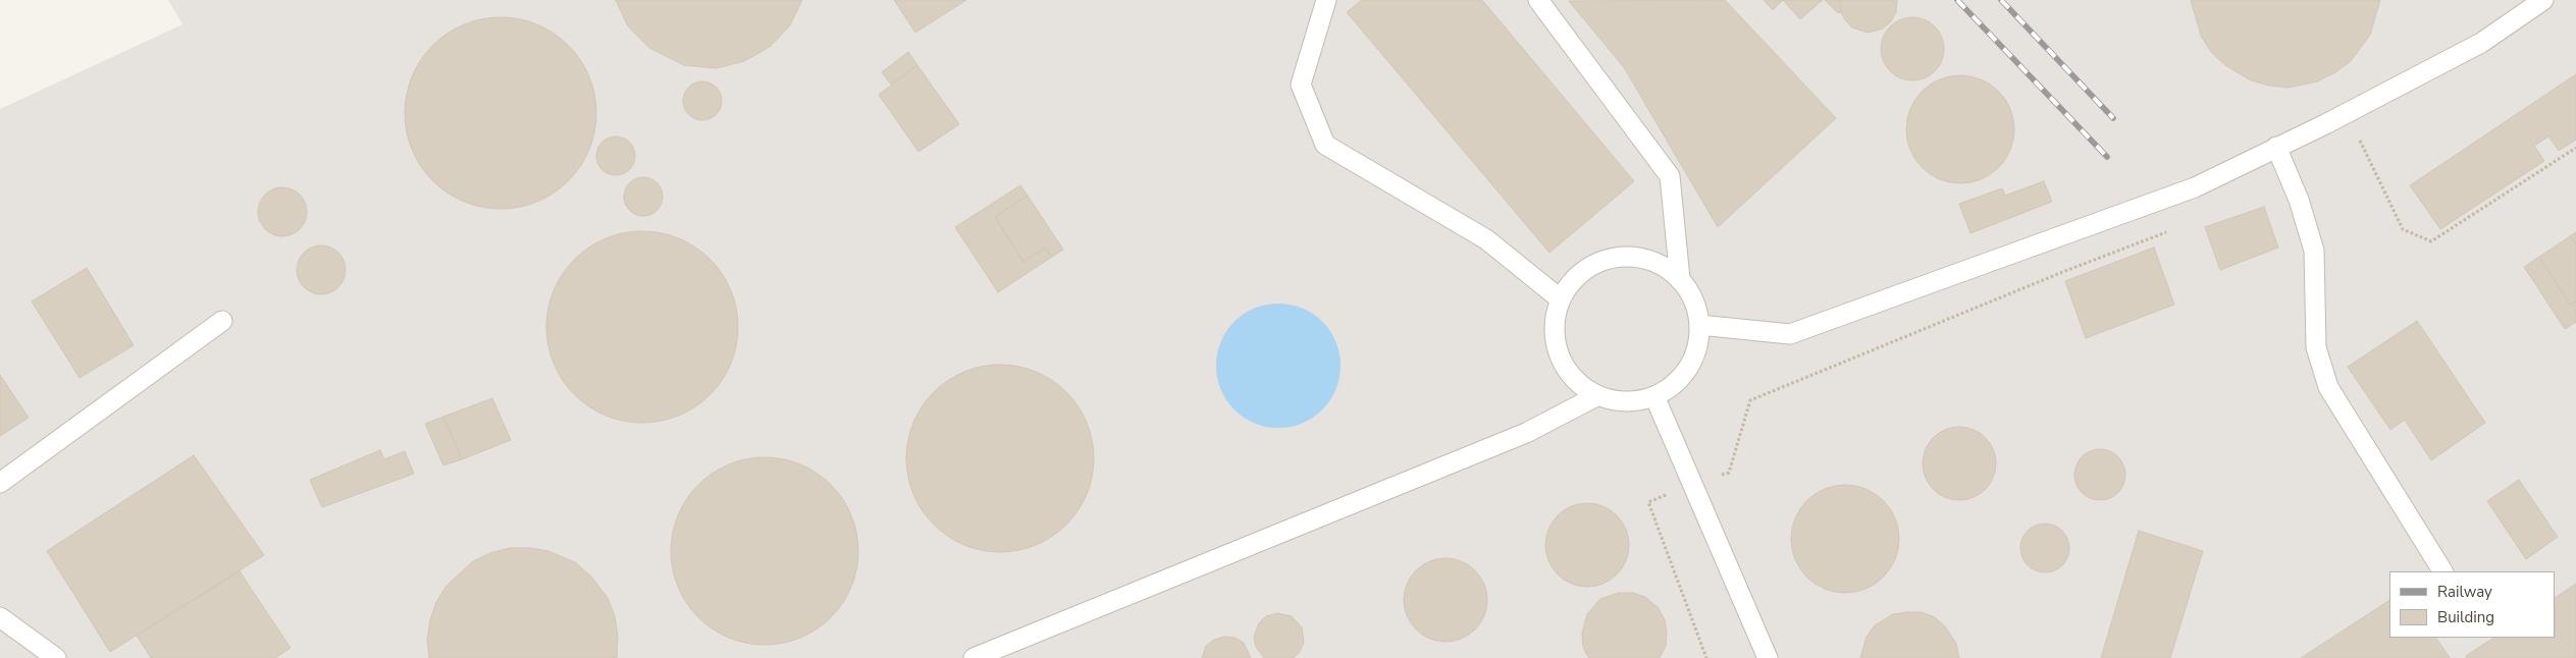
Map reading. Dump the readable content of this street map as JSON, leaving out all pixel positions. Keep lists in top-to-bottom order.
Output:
{
  "legend": ["Railway", "Building"]
}
